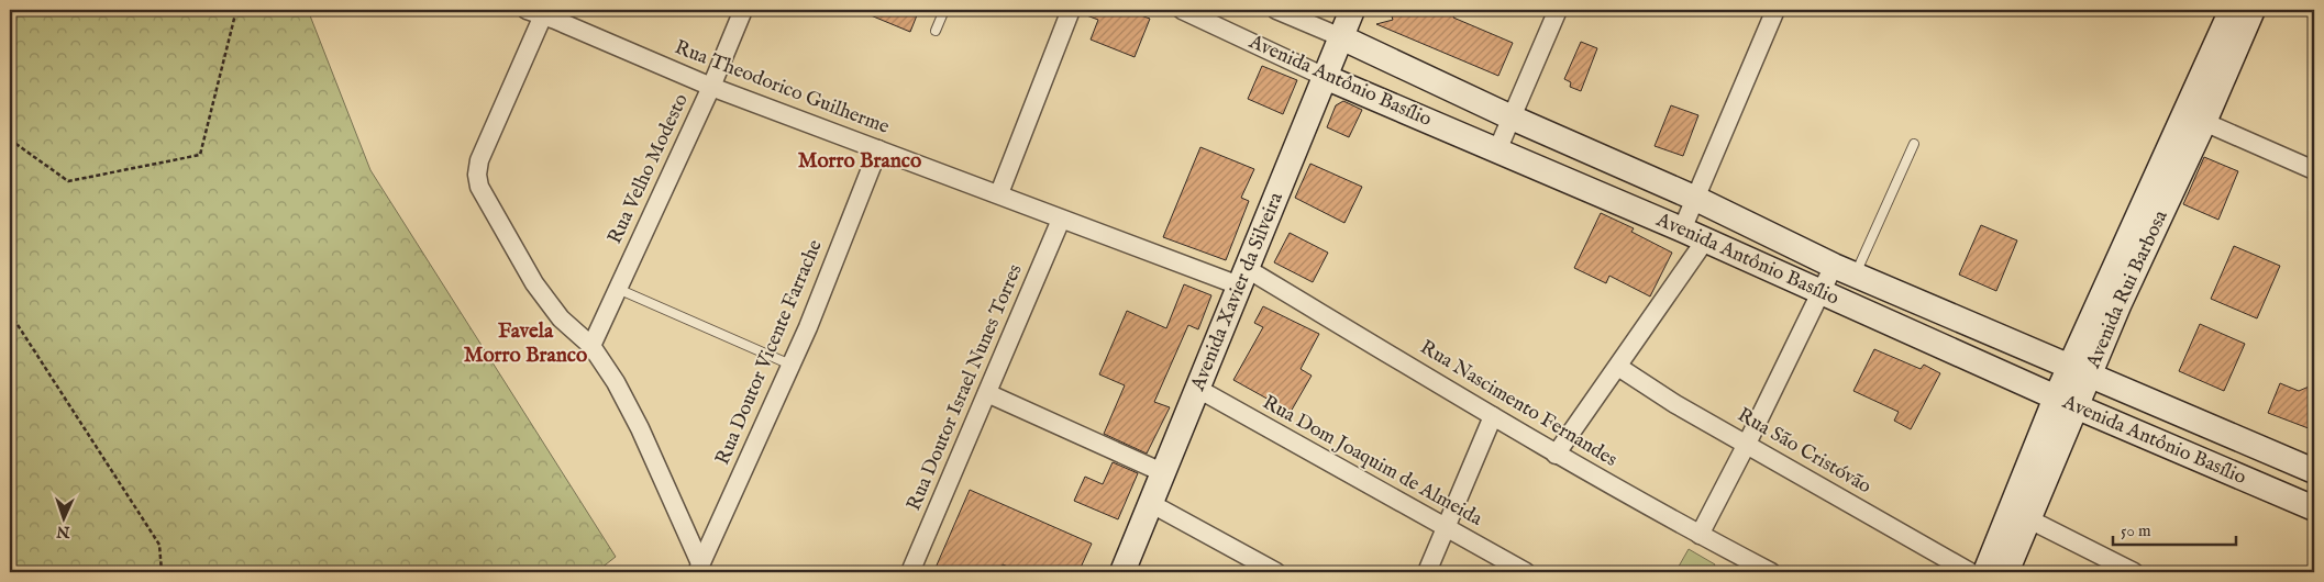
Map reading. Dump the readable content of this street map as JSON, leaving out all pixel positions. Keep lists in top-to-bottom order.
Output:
{
  "streets": {
    "main road": ["Avenida Antônio Basílio", "Avenida Rui Barbosa", "Avenida Xavier da Silveira"],
    "street": [
      "Rua Theodorico Guilherme",
      "Rua Velho Modesto",
      "Rua Doutor Vicente Farrache",
      "Rua Doutor Israel Nunes Torres",
      "Rua Nascimento Fernandes",
      "Rua São Cristóvão",
      "Rua Dom Joaquim de Almeida"
    ]
  },
  "crossings": [
    ["Avenida Antônio Basílio", "Avenida Rui Barbosa"],
    ["Avenida Antônio Basílio", "Avenida Xavier da Silveira"],
    ["Rua Theodorico Guilherme", "Rua Velho Modesto"],
    ["Rua Theodorico Guilherme", "Avenida Xavier da Silveira"],
    ["Rua Theodorico Guilherme", "Rua Doutor Vicente Farrache"],
    ["Rua Theodorico Guilherme", "Rua Doutor Israel Nunes Torres"],
    ["Rua Theodorico Guilherme", "Rua Nascimento Fernandes"],
    ["Avenida Xavier da Silveira", "Rua Nascimento Fernandes"],
    ["Avenida Xavier da Silveira", "Rua Dom Joaquim de Almeida"]
  ],
  "districts": ["Morro Branco", "Favela Morro Branco"],
  "scale_bar": "50 m",
  "north": "bottom"
}
